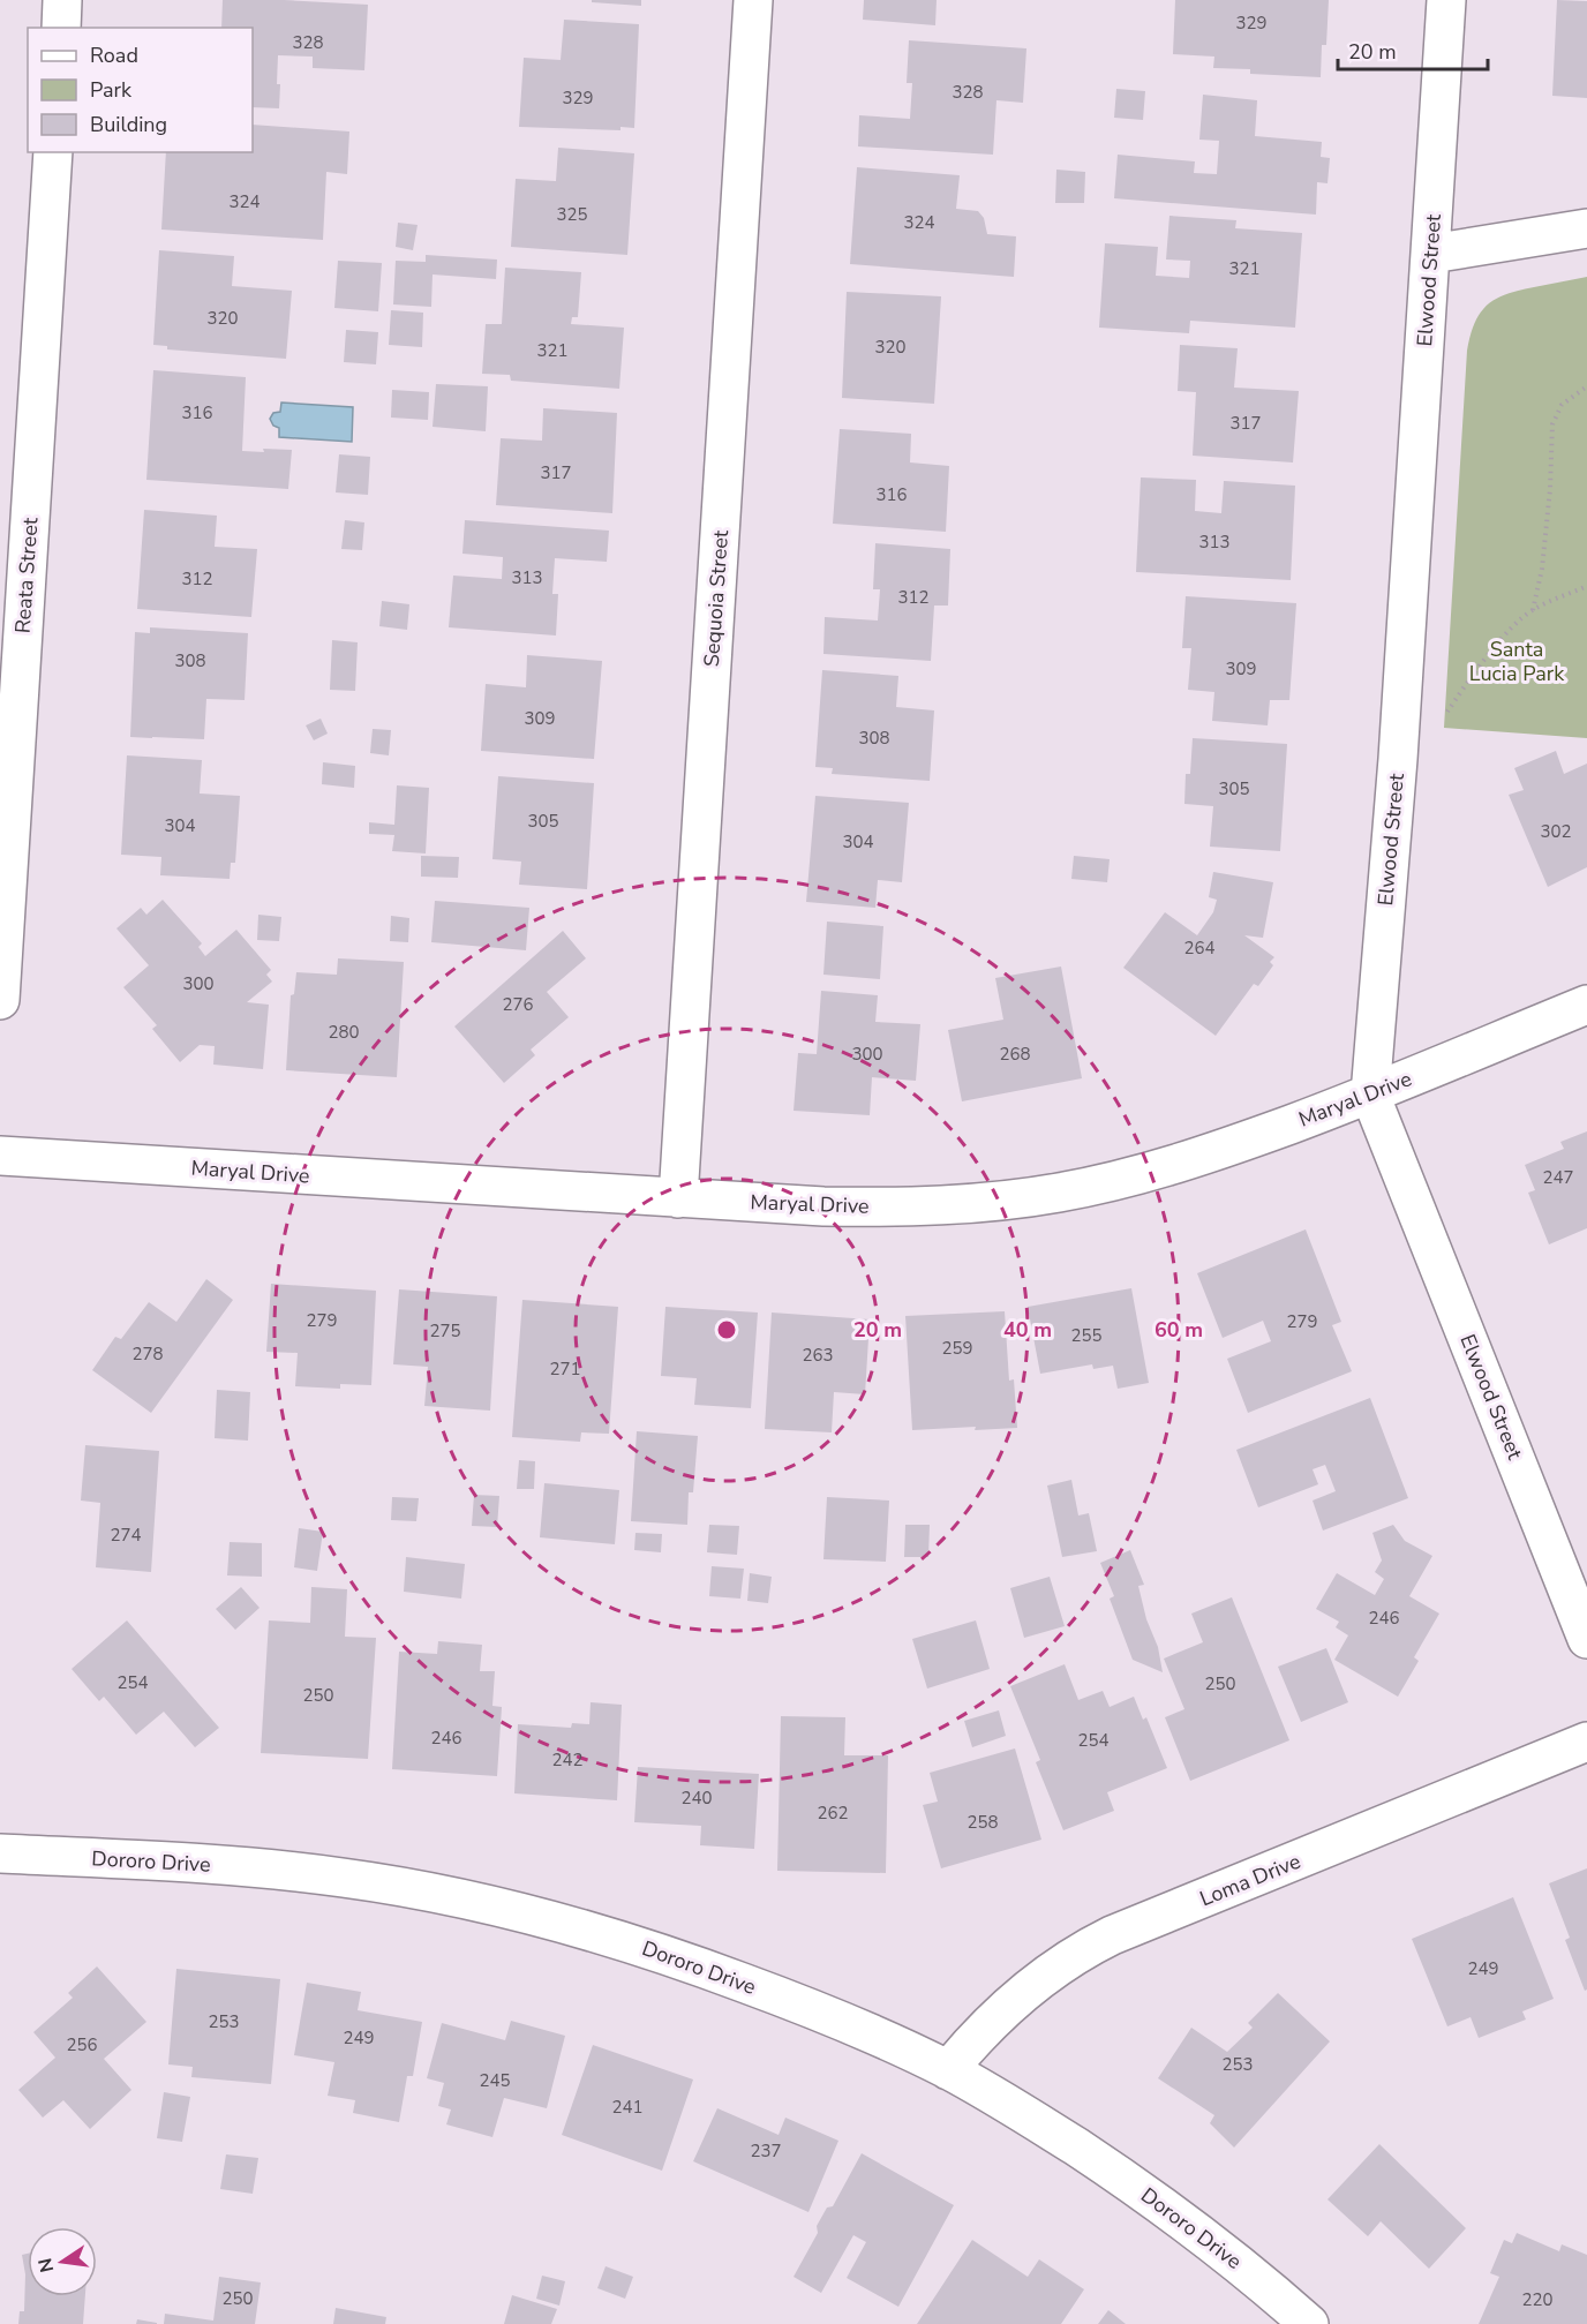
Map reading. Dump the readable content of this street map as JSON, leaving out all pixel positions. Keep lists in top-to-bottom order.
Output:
{
  "streets": {
    "street": [
      "Elwood Street",
      "Reata Street",
      "Sequoia Street",
      "Maryal Drive",
      "Dororo Drive",
      "Loma Drive"
    ]
  },
  "crossings": [
    ["Elwood Street", "Maryal Drive"],
    ["Sequoia Street", "Maryal Drive"],
    ["Dororo Drive", "Loma Drive"]
  ],
  "parks": ["Santa Lucia Park"],
  "house_numbers": [
    "329",
    "328",
    "328",
    "329",
    "324",
    "325",
    "324",
    "321",
    "320",
    "320",
    "321",
    "316",
    "317",
    "317",
    "316",
    "313",
    "313",
    "312",
    "312",
    "308",
    "309",
    "309",
    "308",
    "305",
    "305",
    "304",
    "302",
    "304",
    "264",
    "300",
    "276",
    "280",
    "300",
    "268",
    "247",
    "279",
    "279",
    "275",
    "255",
    "259",
    "278",
    "263",
    "271",
    "274",
    "246",
    "254",
    "250",
    "250",
    "246",
    "254",
    "242",
    "240",
    "262",
    "258",
    "249",
    "253",
    "249",
    "256",
    "253",
    "245",
    "241",
    "237",
    "250",
    "220"
  ],
  "legend": ["Road", "Park", "Building"],
  "scale_bar": "20 m",
  "north": "left",
  "rings": ["20 m", "40 m", "60 m"]
}
